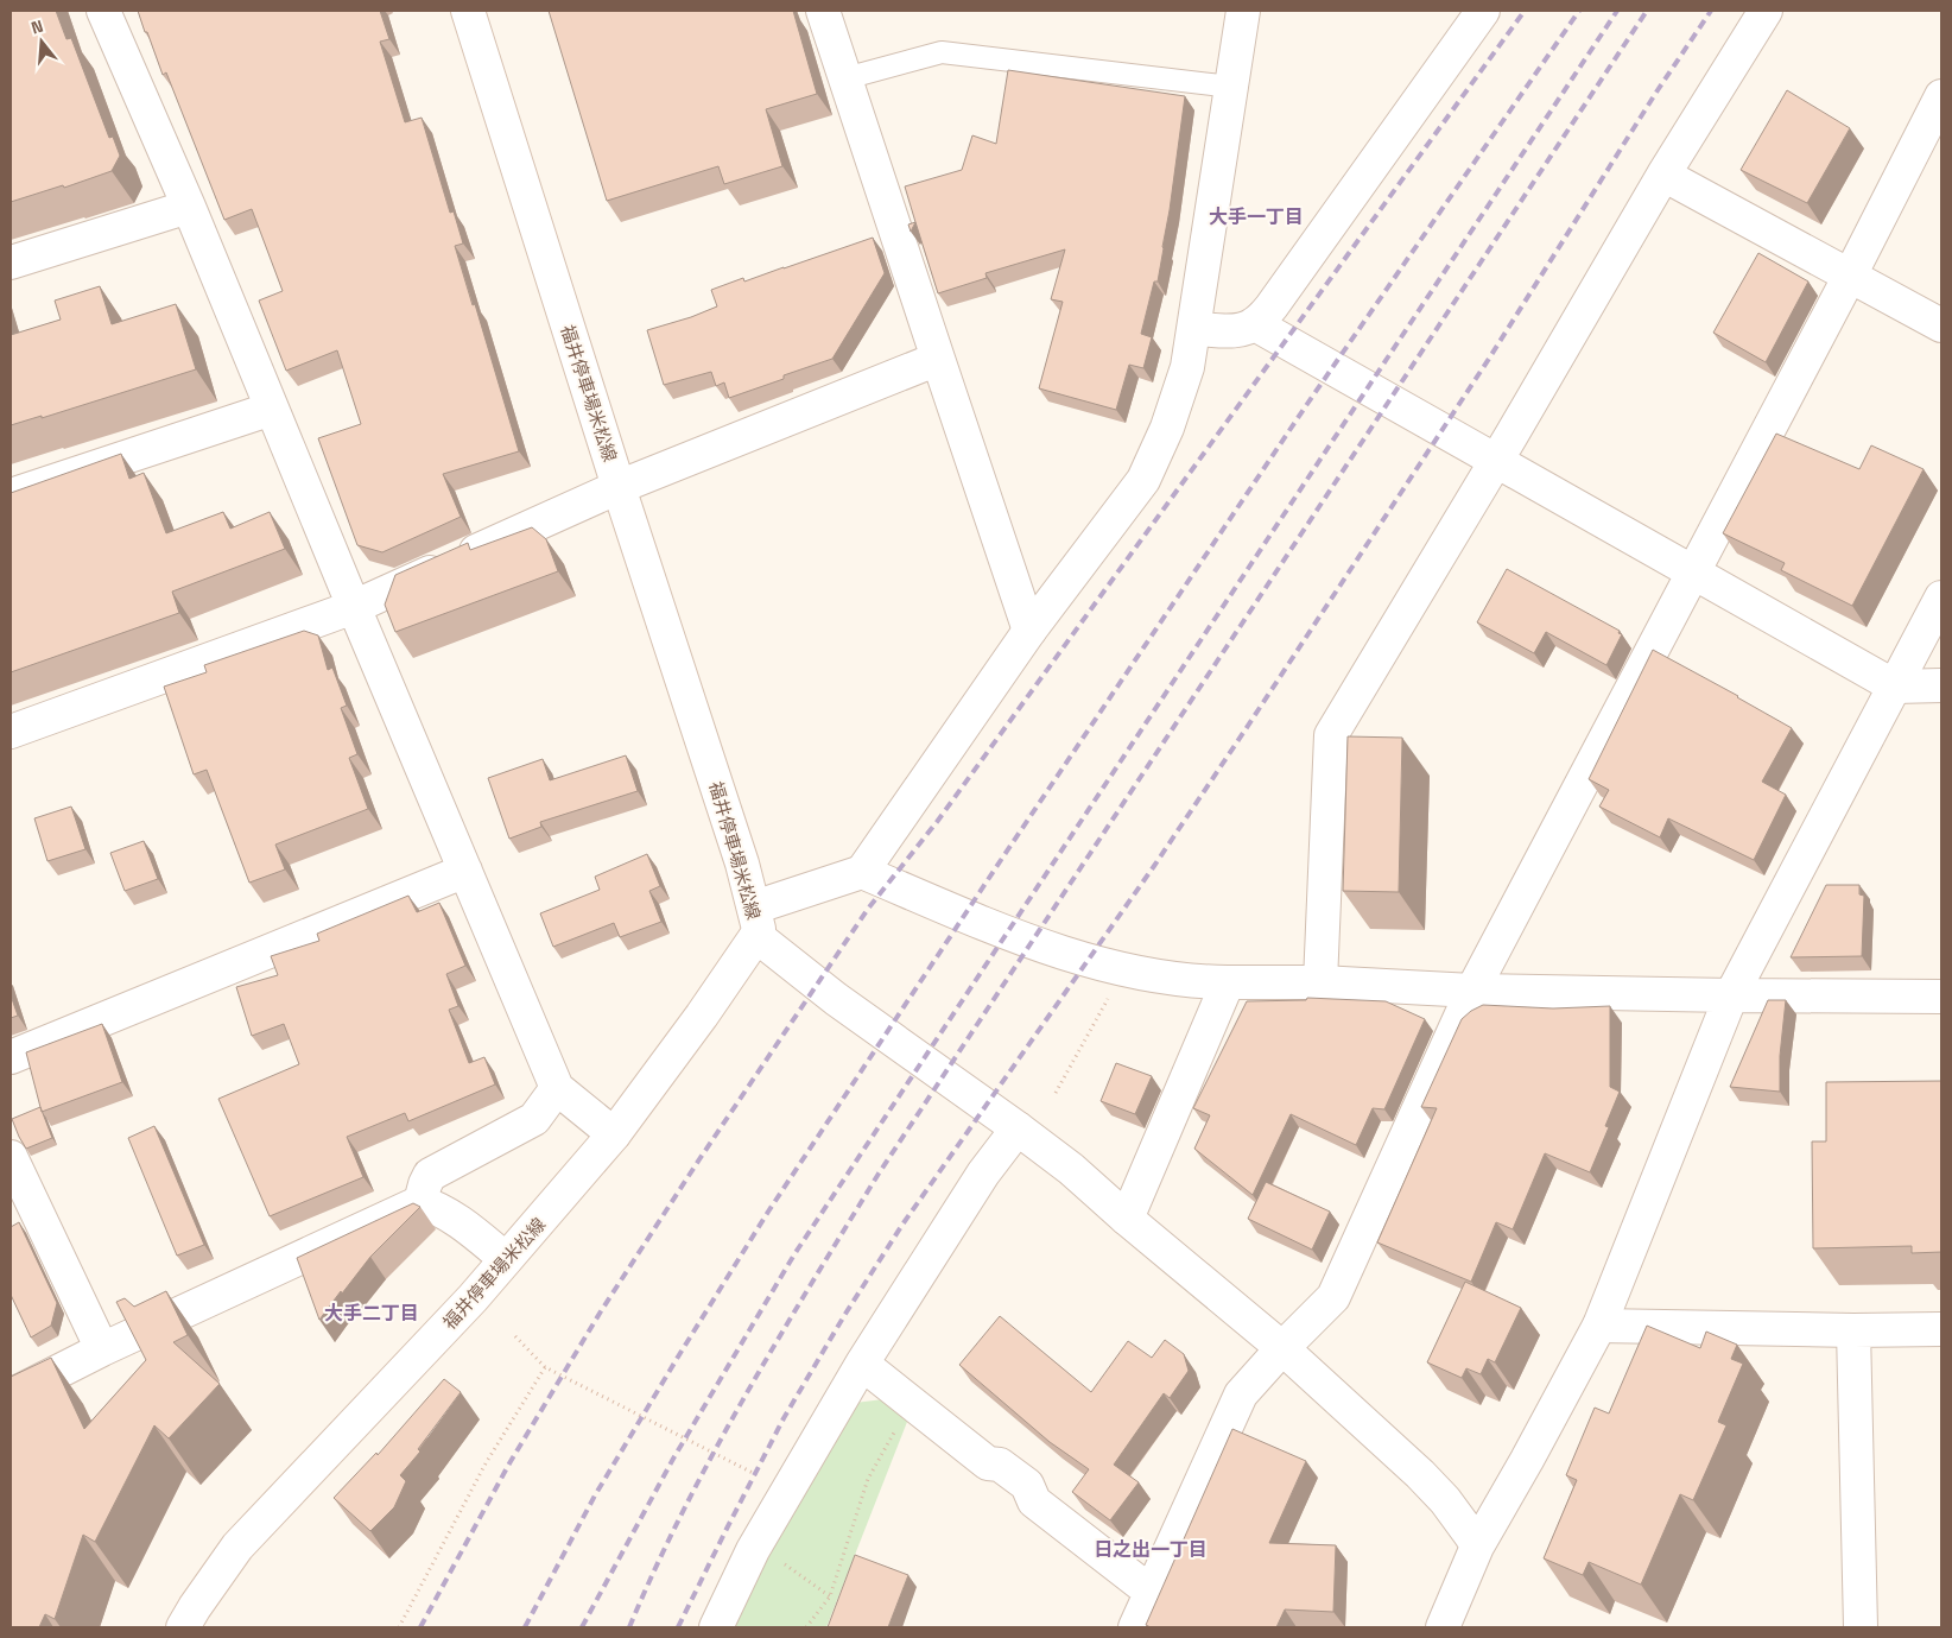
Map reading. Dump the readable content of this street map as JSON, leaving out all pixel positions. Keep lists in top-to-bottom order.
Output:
{
  "streets": {
    "street": ["福井停車場米松線"]
  },
  "districts": ["大手一丁目", "大手二丁目", "日之出一丁目"],
  "north": "top"
}
